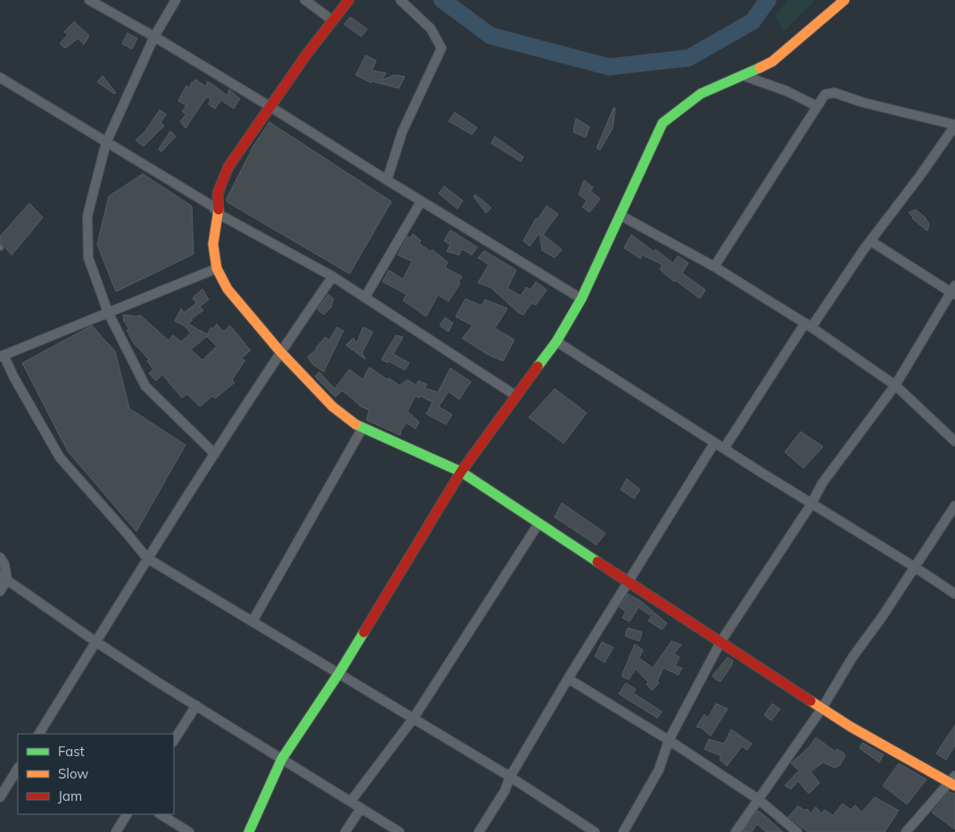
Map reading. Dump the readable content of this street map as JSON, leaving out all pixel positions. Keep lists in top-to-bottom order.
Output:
{
  "legend": ["Fast", "Slow", "Jam"]
}
